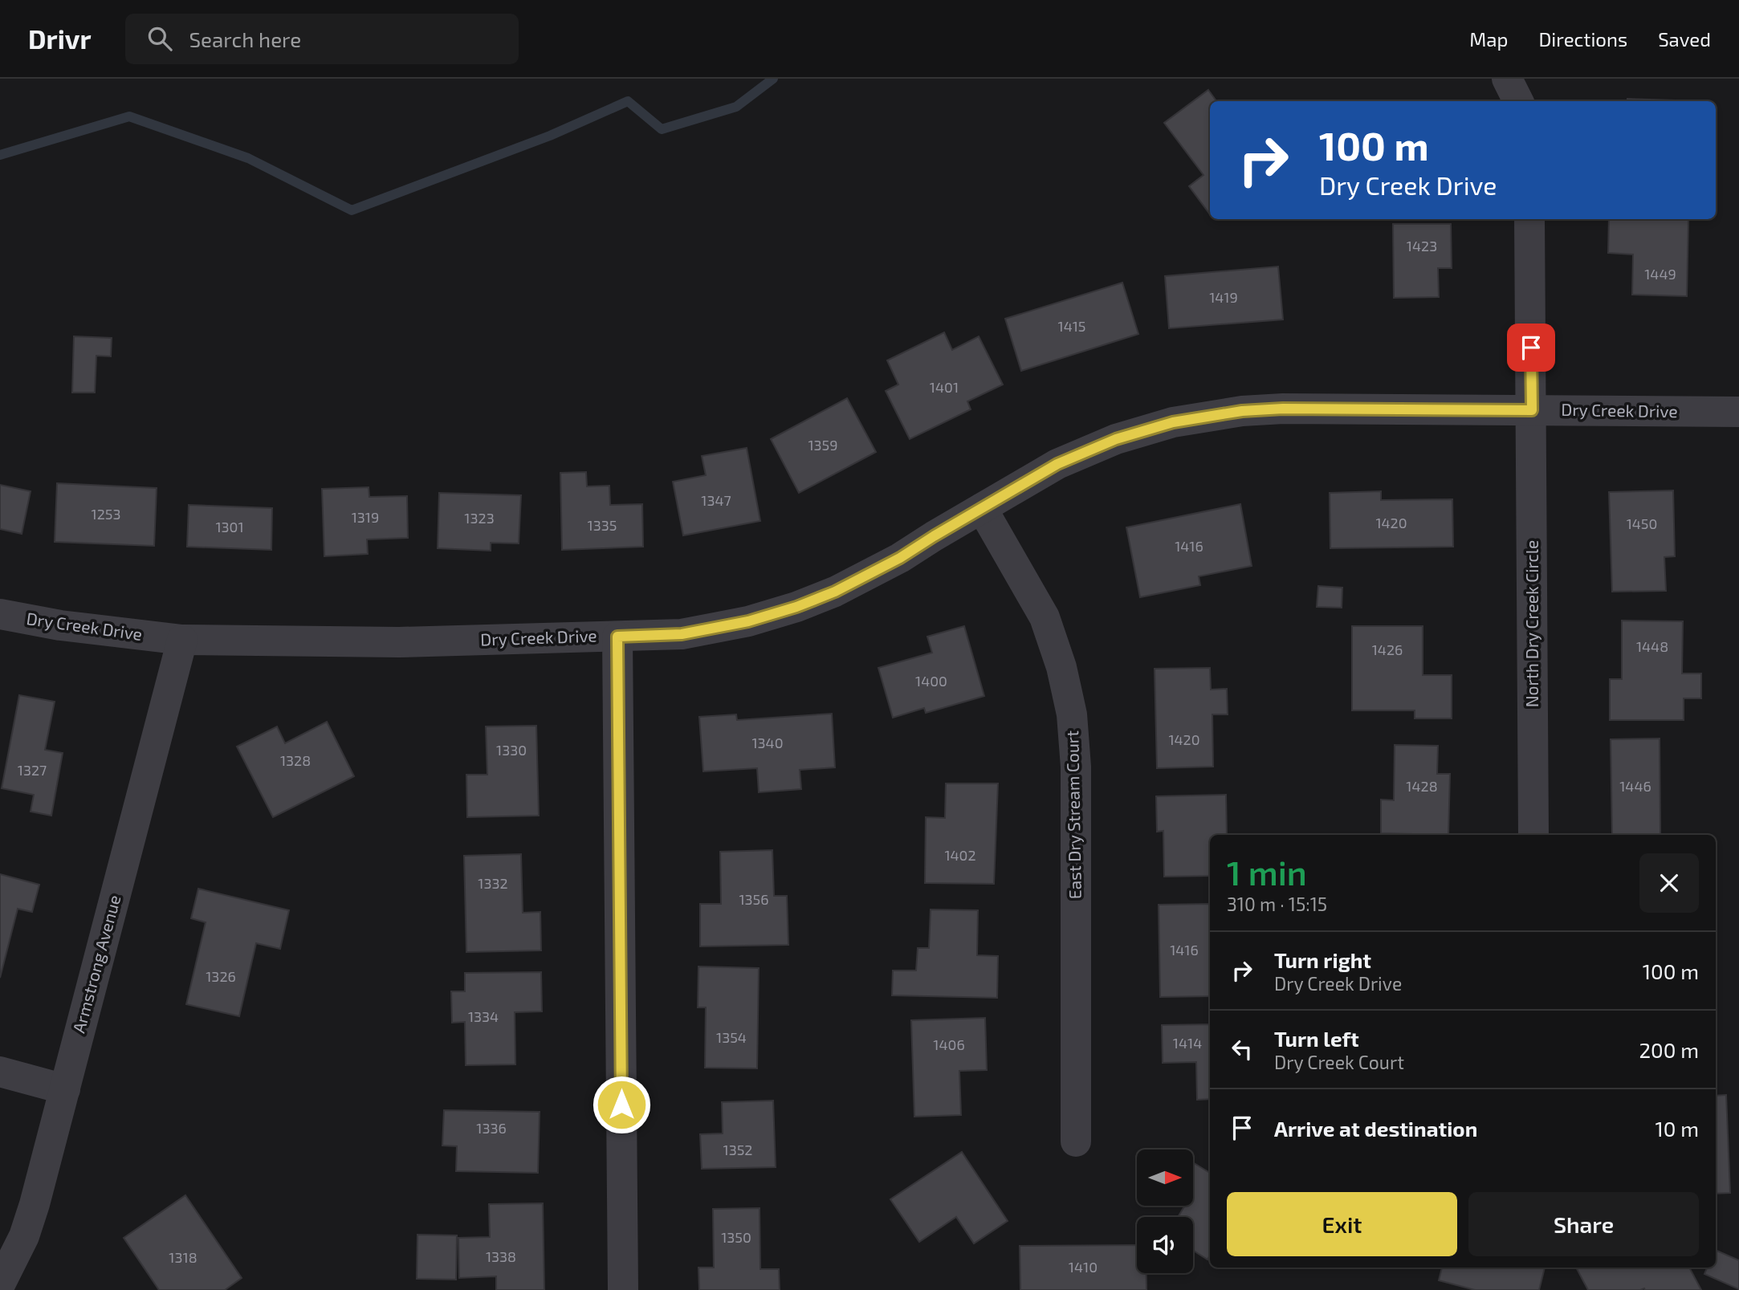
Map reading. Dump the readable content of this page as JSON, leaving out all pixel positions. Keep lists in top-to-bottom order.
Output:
{
  "streets": {
    "street": [
      "Dry Creek Drive",
      "North Dry Creek Circle",
      "East Dry Stream Court",
      "Armstrong Avenue"
    ]
  },
  "crossings": [
    ["Dry Creek Drive", "North Dry Creek Circle"],
    ["Dry Creek Drive", "East Dry Stream Court"],
    ["Dry Creek Drive", "Armstrong Avenue"]
  ],
  "house_numbers": [
    "1423",
    "1449",
    "1419",
    "1415",
    "1401",
    "1359",
    "1347",
    "1253",
    "1319",
    "1323",
    "1420",
    "1450",
    "1335",
    "1301",
    "1416",
    "1448",
    "1426",
    "1400",
    "1420",
    "1340",
    "1330",
    "1328",
    "1327",
    "1428",
    "1446",
    "1402",
    "1332",
    "1356",
    "1416",
    "1326",
    "1334",
    "1354",
    "1414",
    "1406",
    "1336",
    "1352",
    "1350",
    "1338",
    "1318",
    "1410"
  ],
  "north": "right",
  "page": {
    "header": "Drivr",
    "search": "Search here",
    "nav": ["Map", "Directions", "Saved"],
    "turn": ["100 m", "Dry Creek Drive"],
    "heading": ["1 min", "310 m · 15:15"],
    "list": [
      {
        "name": "Turn right",
        "note": "Dry Creek Drive",
        "value": "100 m"
      },
      {
        "name": "Turn left",
        "note": "Dry Creek Court",
        "value": "200 m"
      },
      {
        "name": "Arrive at destination",
        "value": "10 m"
      }
    ],
    "buttons": ["Exit", "Share"]
  }
}
